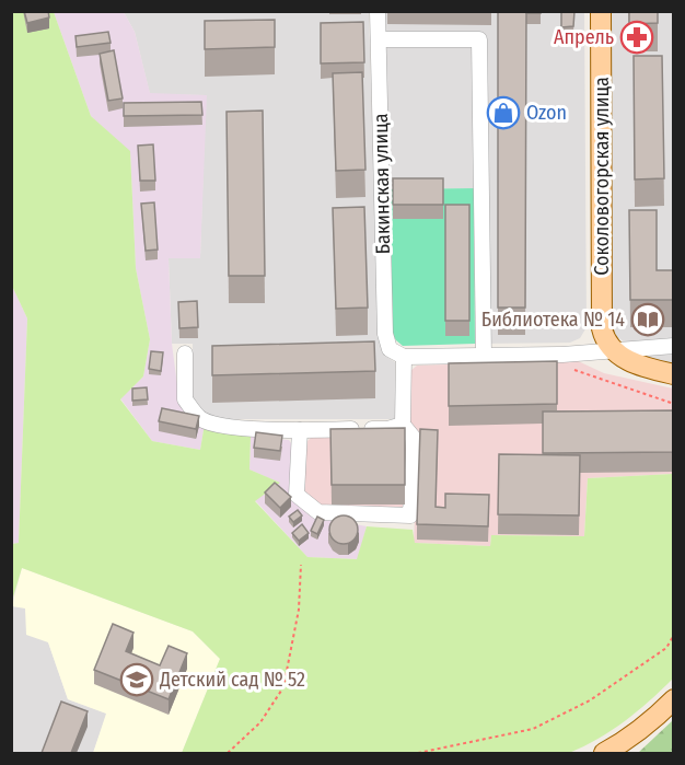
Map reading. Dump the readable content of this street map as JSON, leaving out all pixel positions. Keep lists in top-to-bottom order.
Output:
{
  "streets": {
    "main road": ["Соколовогорская улица"],
    "street": ["Бакинская улица"]
  },
  "places": {
    "pharmacy": ["Апрель"],
    "shop": ["Ozon"],
    "library": ["Библиотека № 14"],
    "school or university": ["Детский сад № 52"]
  }
}
